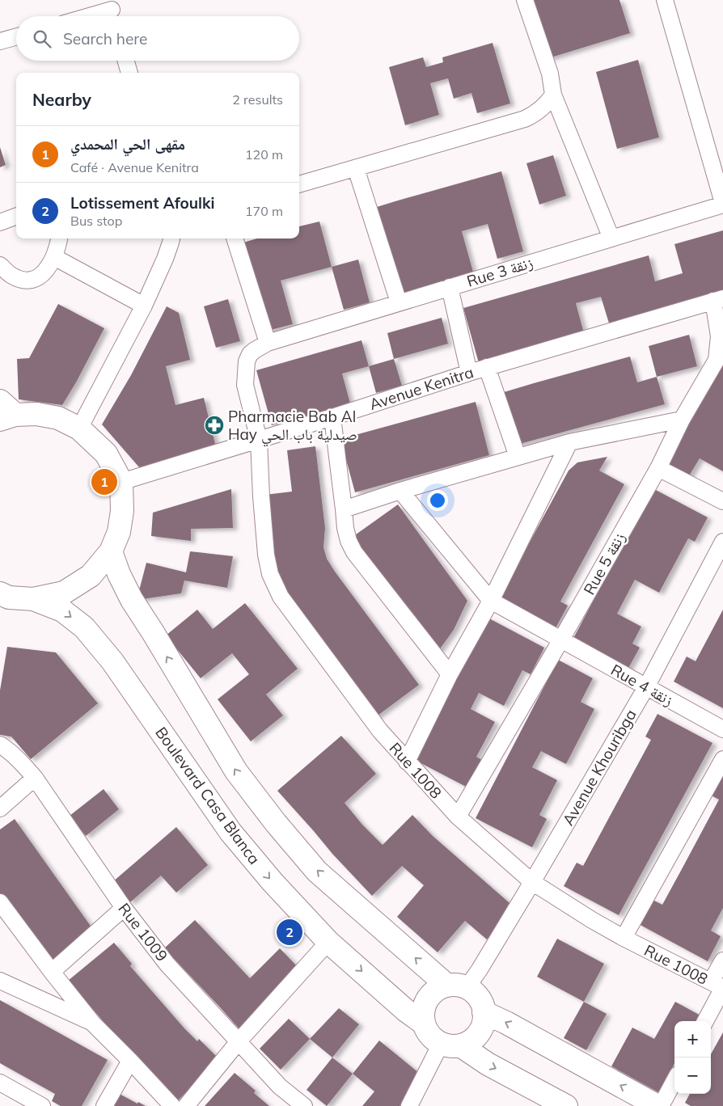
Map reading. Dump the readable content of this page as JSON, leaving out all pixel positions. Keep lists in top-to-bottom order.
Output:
{
  "streets": {
    "main road": ["Boulevard Casa Blanca"],
    "street": [
      "Rue 3 زنقة",
      "Avenue Kenitra",
      "Rue 5 زنقة",
      "Rue 4 زنقة",
      "Avenue Khouribga",
      "Rue 1008",
      "Rue 1009"
    ]
  },
  "crossings": [
    ["Rue 3 زنقة", "Rue 1008"],
    ["Avenue Kenitra", "Rue 5 زنقة"],
    ["Avenue Kenitra", "Rue 1008"],
    ["Rue 5 زنقة", "Rue 4 زنقة"],
    ["Rue 5 زنقة", "Rue 1008"],
    ["Rue 4 زنقة", "Avenue Khouribga"],
    ["Avenue Khouribga", "Rue 1008"],
    ["Avenue Khouribga", "Boulevard Casa Blanca"]
  ],
  "places": {
    "pharmacy": ["Pharmacie Bab Al Hay صيدلية باب الحي"]
  },
  "page": {
    "search": "Search here",
    "heading": ["Nearby", "2 results"],
    "list": [
      {
        "mark": "1",
        "name": "مقهى الحي المحمدي",
        "note": "Café · Avenue Kenitra",
        "value": "120 m"
      },
      {
        "mark": "2",
        "name": "Lotissement Afoulki",
        "note": "Bus stop",
        "value": "170 m"
      }
    ],
    "pins": ["1", "2"],
    "map_buttons": ["+", "−"]
  }
}
